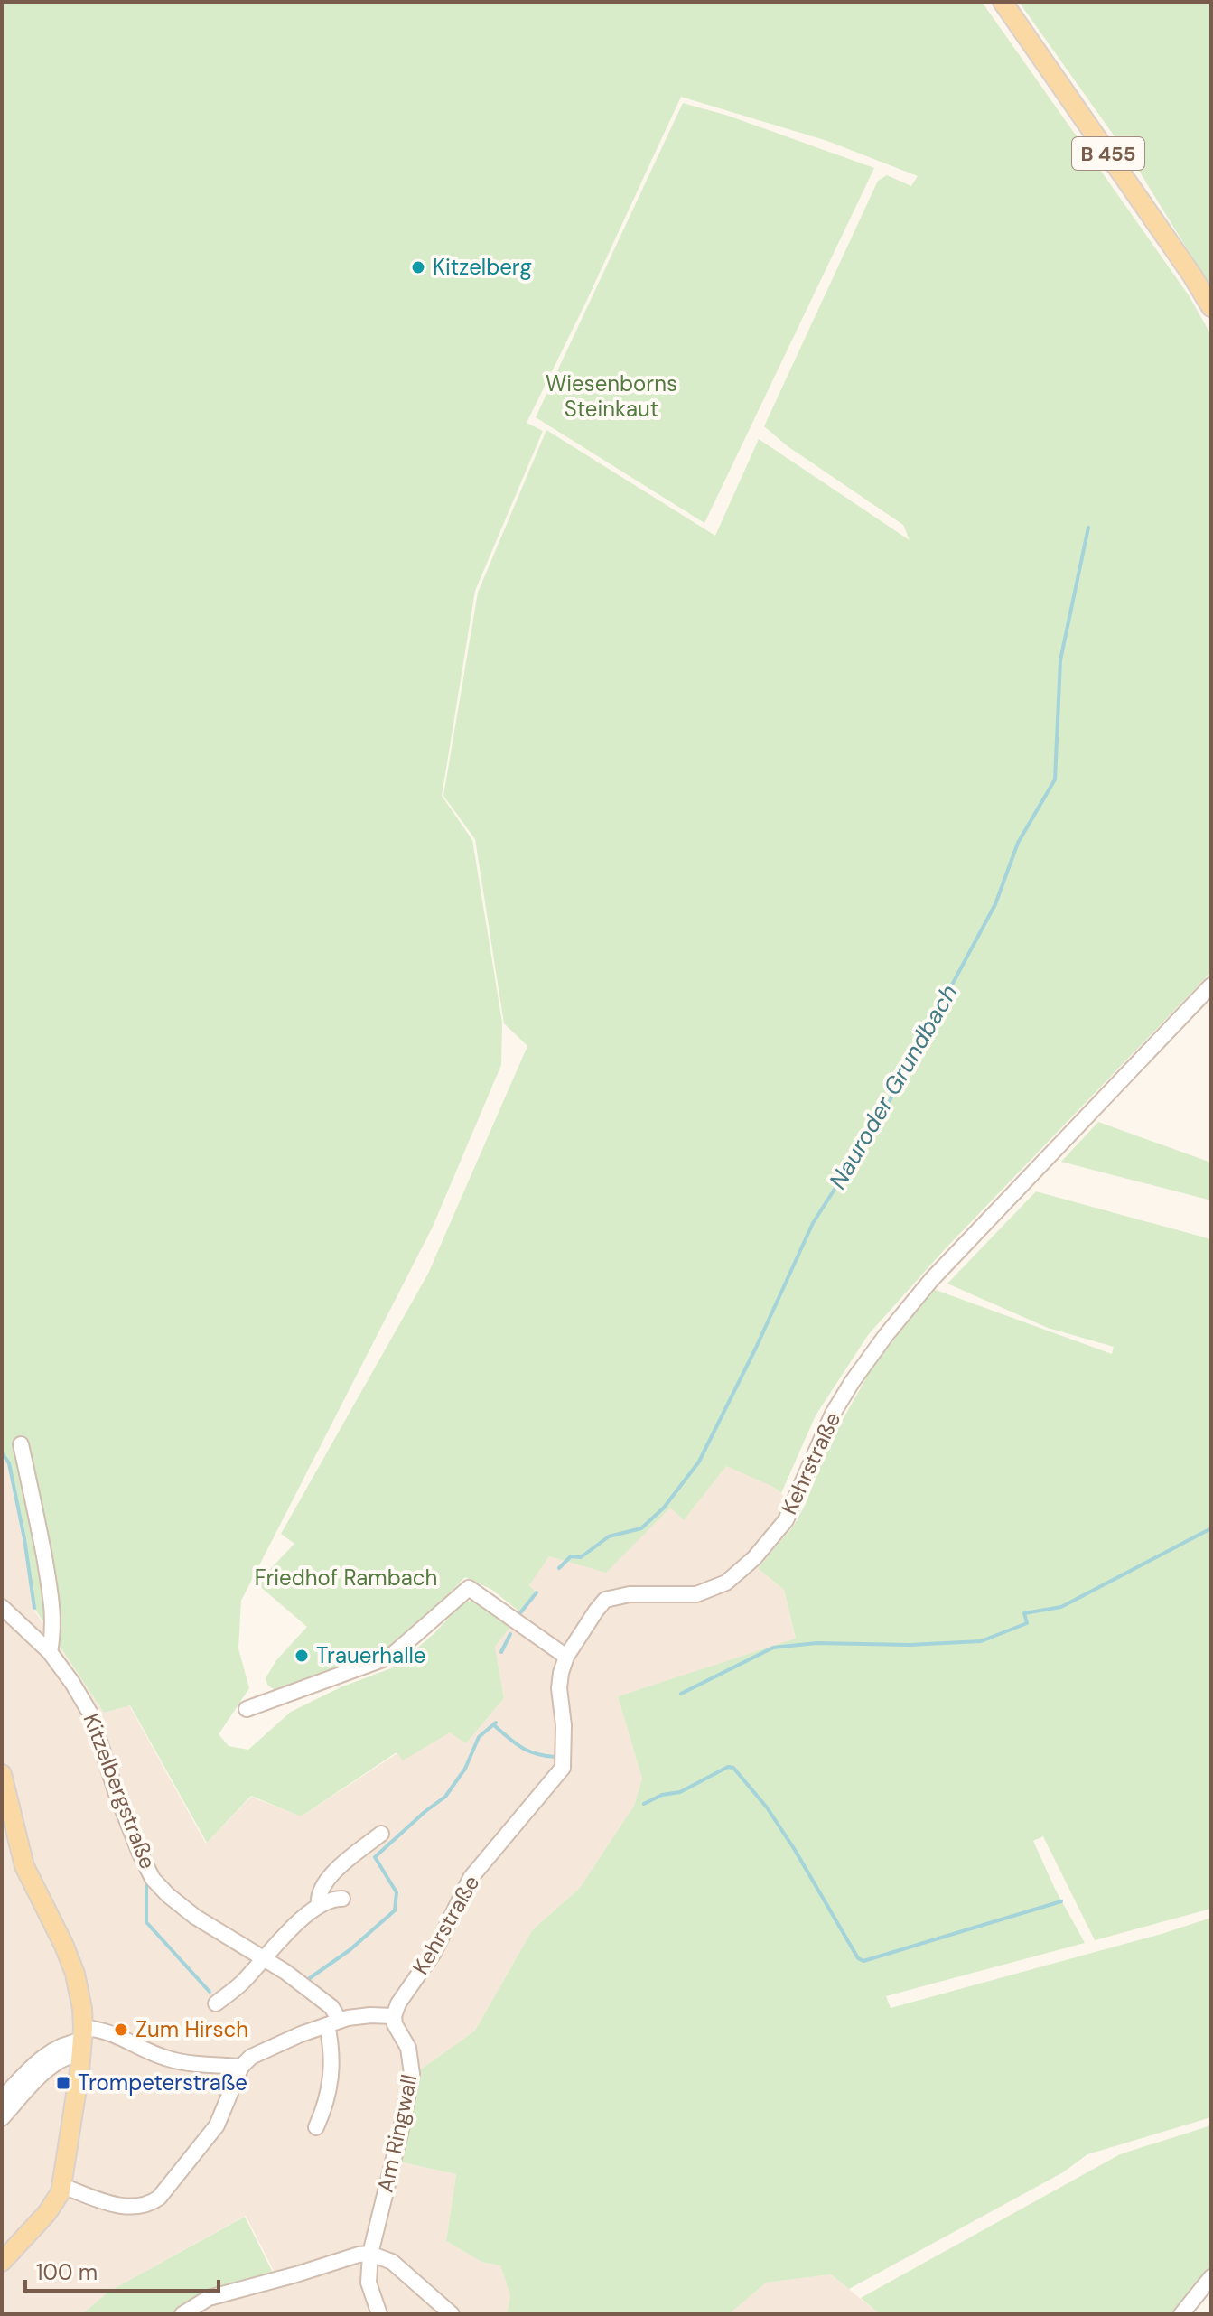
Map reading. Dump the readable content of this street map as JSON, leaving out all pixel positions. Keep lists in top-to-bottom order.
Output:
{
  "streets": {
    "main road": ["B 455"],
    "street": ["Kehrstraße", "Kitzelbergstraße", "Am Ringwall"]
  },
  "crossings": [
    ["Kehrstraße", "Am Ringwall"]
  ],
  "water": ["Nauroder Grundbach"],
  "parks": ["Wiesenborns Steinkaut", "Friedhof Rambach"],
  "places": {
    "other": ["Kitzelberg", "Trauerhalle", "Zum Hirsch"],
    "transit": ["Trompeterstraße"]
  },
  "scale_bar": "100 m"
}
